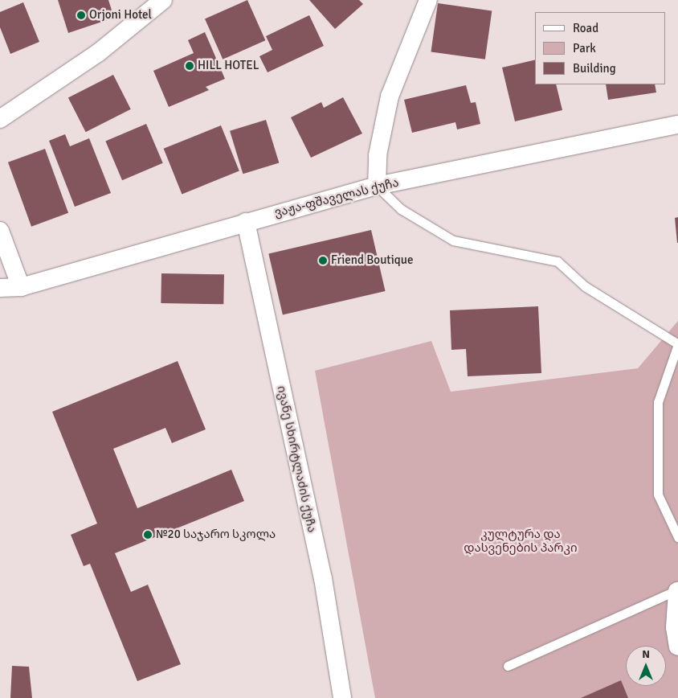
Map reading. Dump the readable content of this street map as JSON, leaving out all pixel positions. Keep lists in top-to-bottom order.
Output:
{
  "streets": {
    "street": ["ვაჟა-ფშაველას ქუჩა", "ივანე სხირტლაძის ქუჩა"]
  },
  "crossings": [
    ["ვაჟა-ფშაველას ქუჩა", "ივანე სხირტლაძის ქუჩა"]
  ],
  "parks": ["კულტურა და დასვენების პარკი"],
  "places": [
    "Orjoni Hotel",
    "HILL HOTEL",
    "Friend Boutique",
    "№20 საჯარო სკოლა"
  ],
  "legend": ["Road", "Park", "Building"],
  "north": "top"
}
